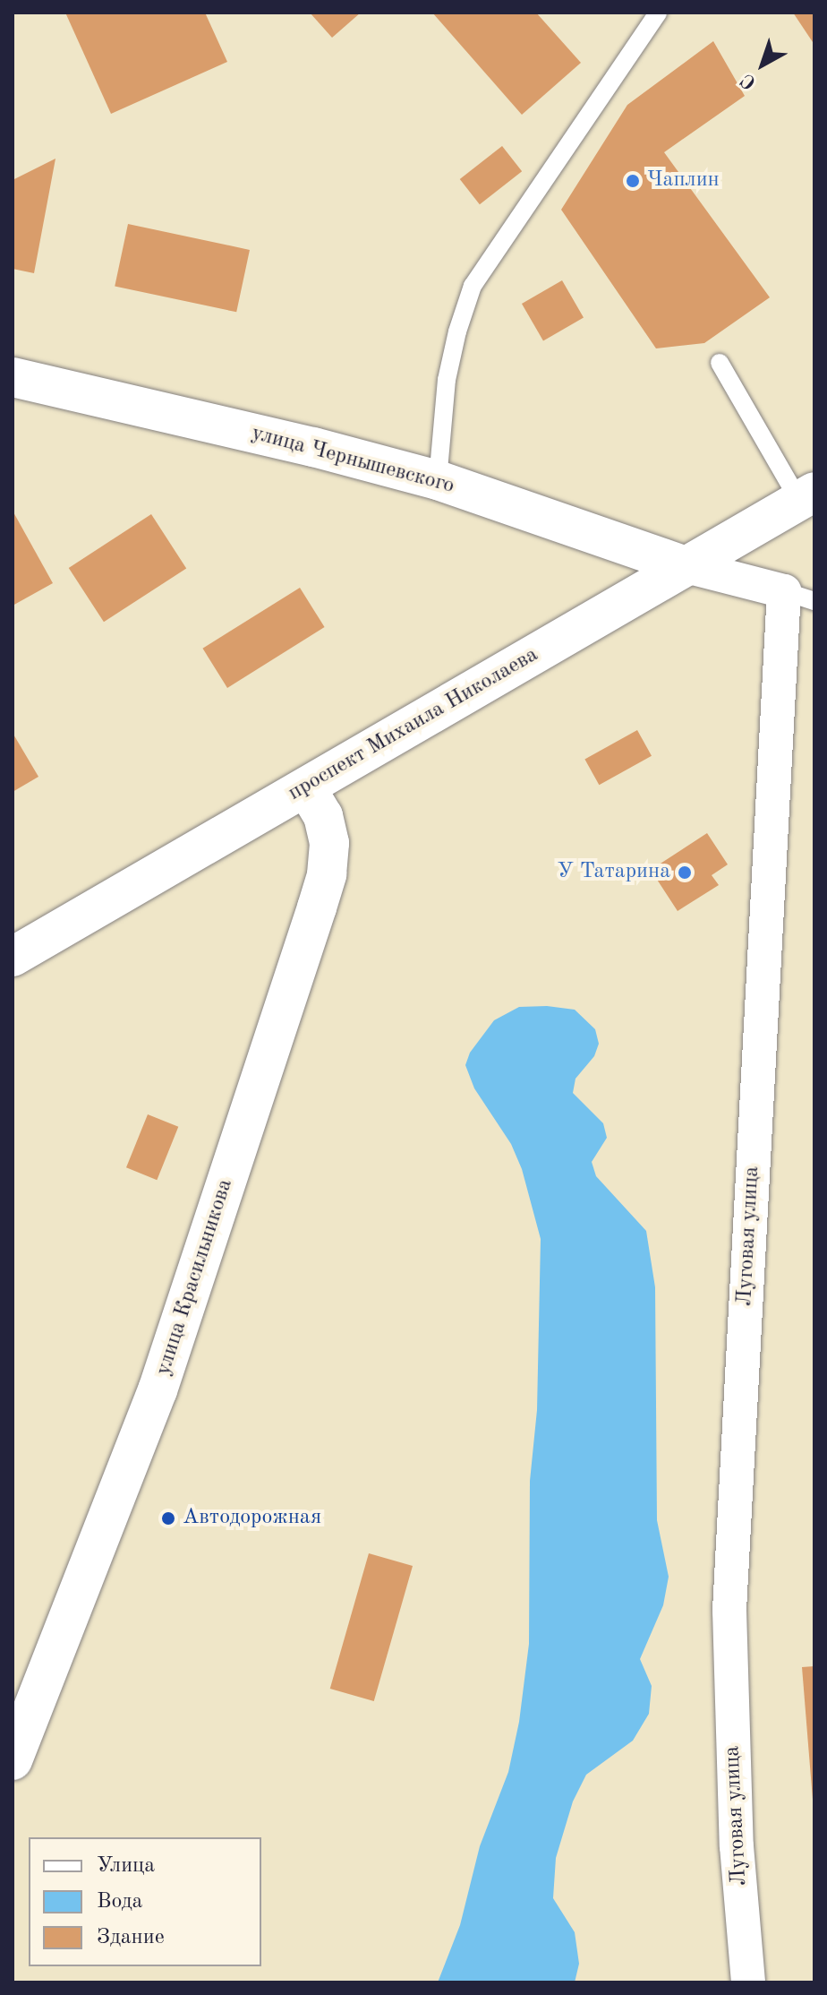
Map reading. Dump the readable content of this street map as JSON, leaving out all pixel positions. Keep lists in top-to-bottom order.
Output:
{
  "streets": {
    "main road": ["улица Чернышевского", "проспект Михаила Николаева", "улица Красильникова"],
    "street": ["Луговая улица"]
  },
  "crossings": [
    ["улица Чернышевского", "проспект Михаила Николаева"],
    ["улица Чернышевского", "Луговая улица"],
    ["проспект Михаила Николаева", "Луговая улица"],
    ["проспект Михаила Николаева", "улица Красильникова"]
  ],
  "places": ["Чаплин", "У Татарина", "Автодорожная"],
  "legend": ["Улица", "Вода", "Здание"],
  "north": "bottom left"
}
